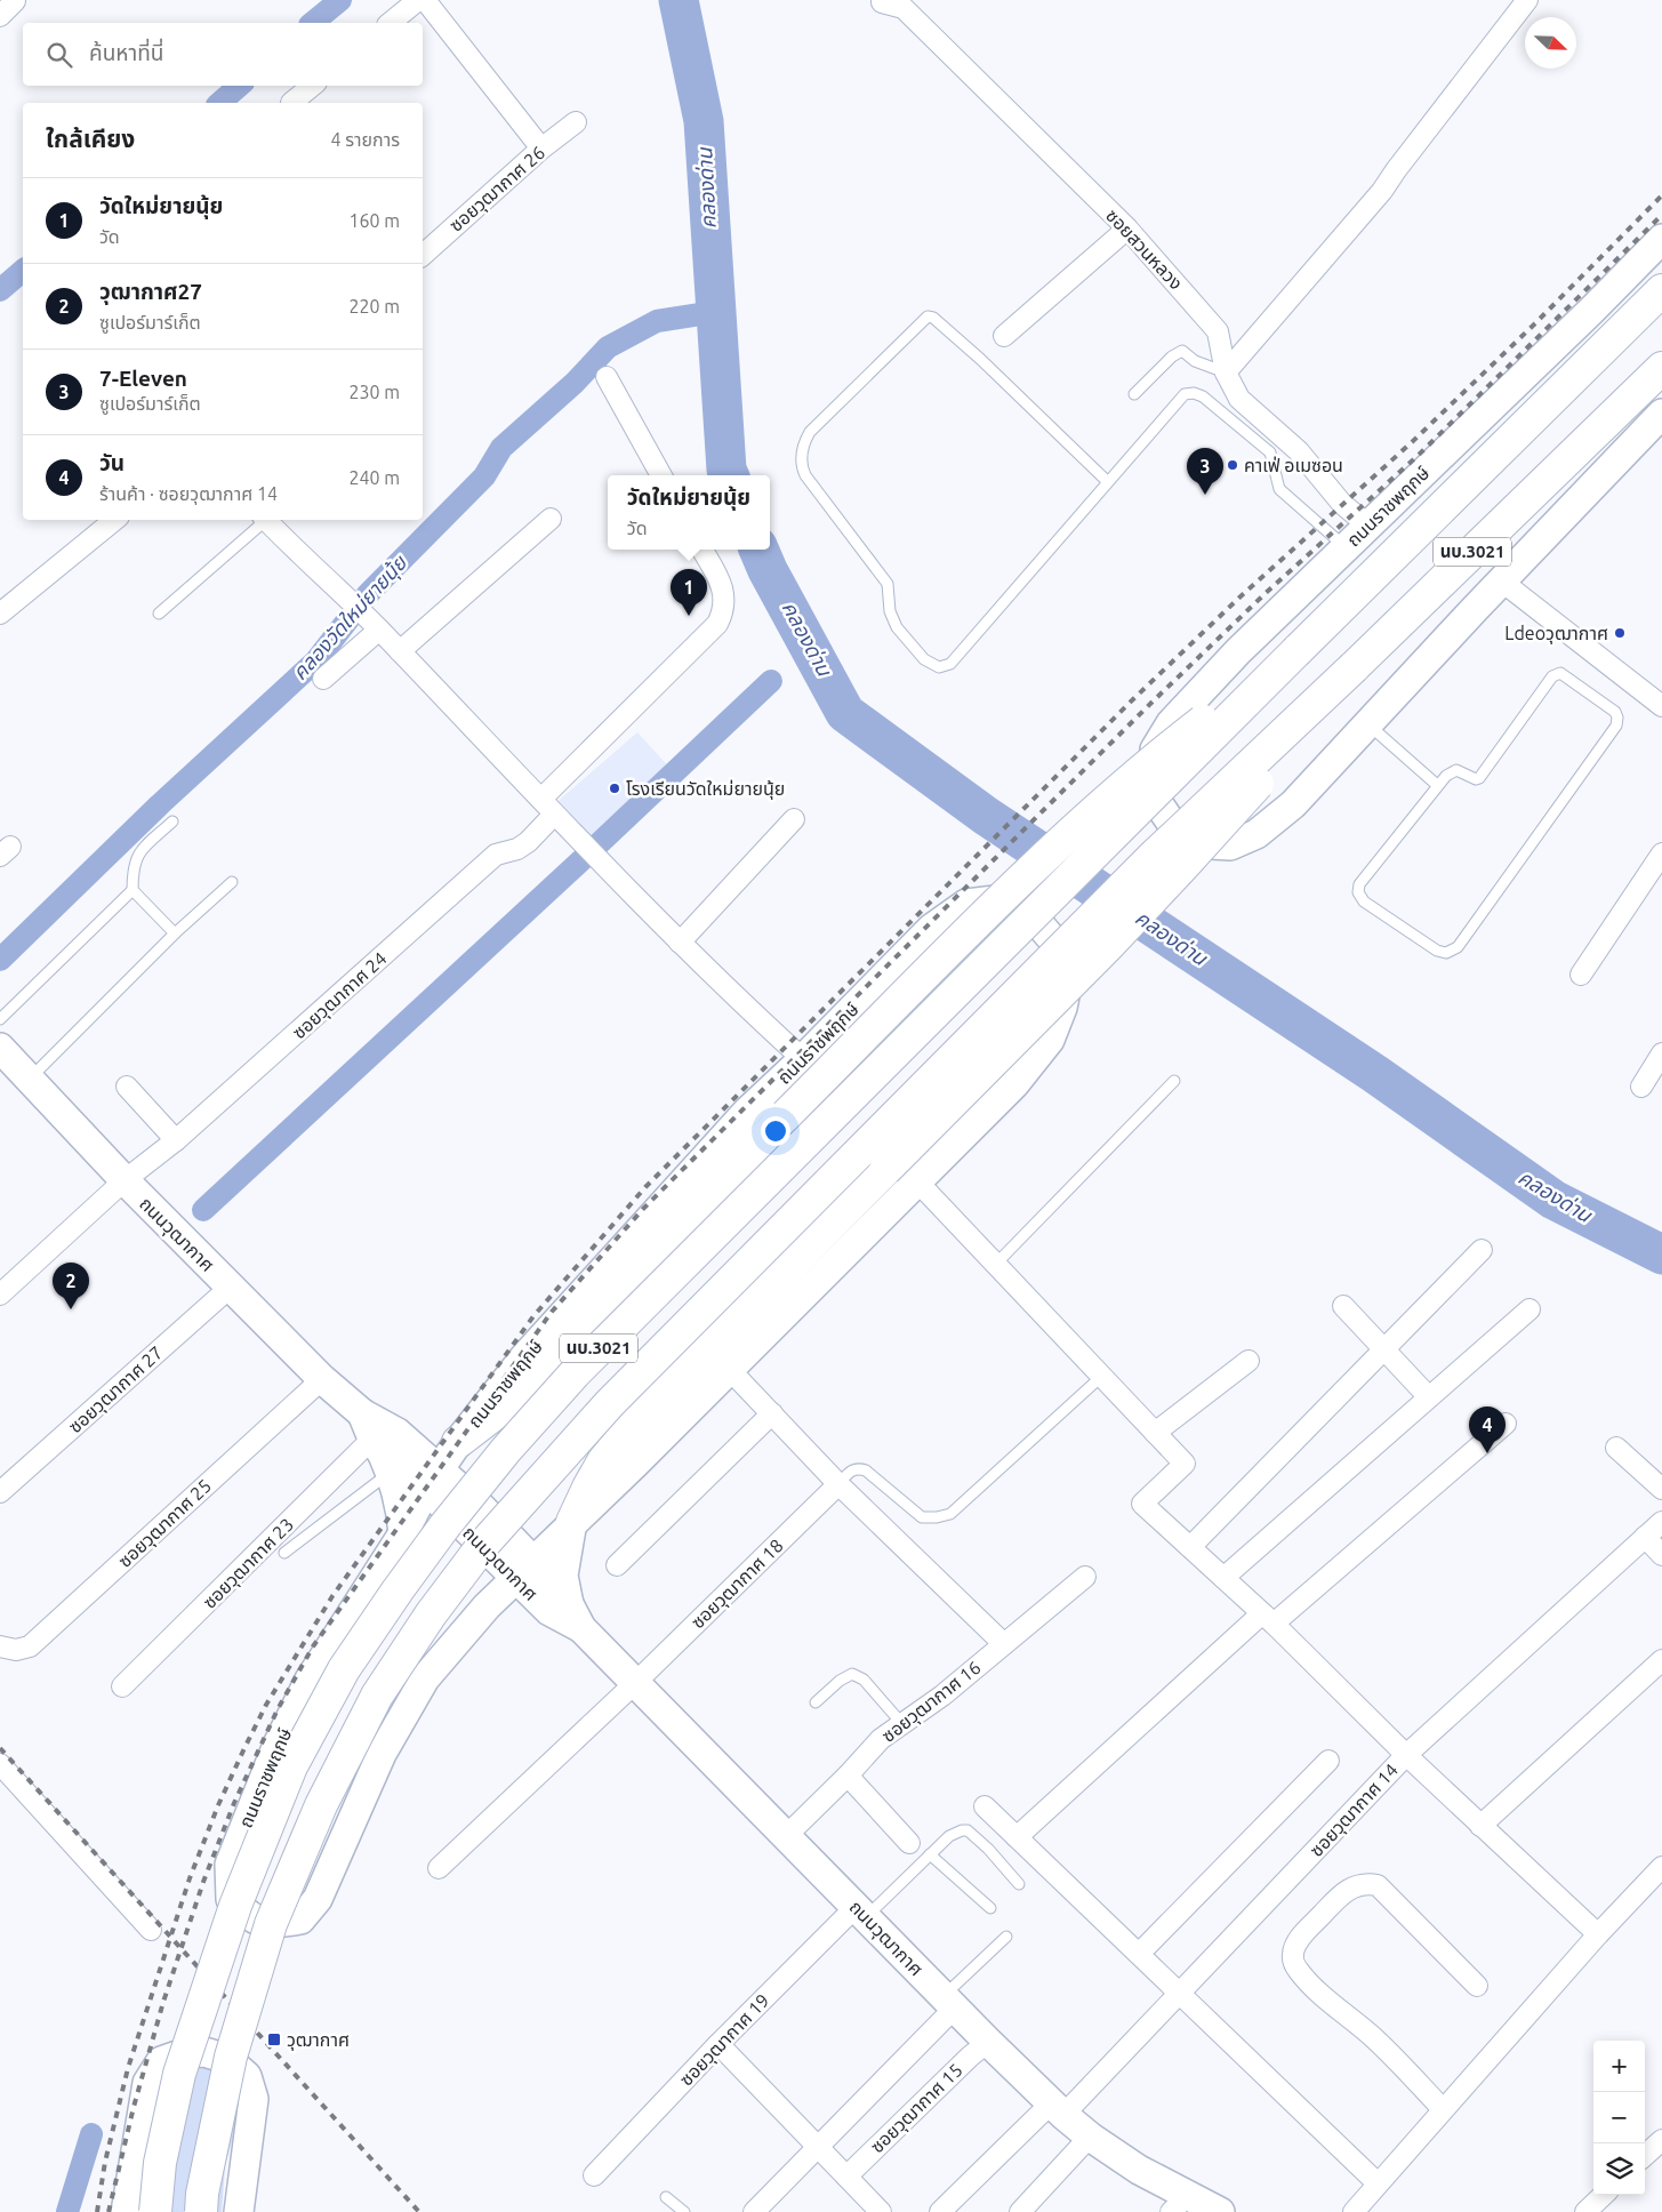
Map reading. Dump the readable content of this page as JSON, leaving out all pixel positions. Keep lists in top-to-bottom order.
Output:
{
  "streets": {
    "main road": ["ถนนราชพฤกษ์", "นบ.3021", "ถนนวุฒากาศ"],
    "street": [
      "ซอยวุฒากาศ 26",
      "ซอยสวนหลวง",
      "ซอยวุฒากาศ 24",
      "ซอยวุฒากาศ 27",
      "ซอยวุฒากาศ 25",
      "ซอยวุฒากาศ 23",
      "ซอยวุฒากาศ 18",
      "ซอยวุฒากาศ 16",
      "ซอยวุฒากาศ 14",
      "ซอยวุฒากาศ 19",
      "ซอยวุฒากาศ 15"
    ]
  },
  "crossings": [
    ["ซอยสวนหลวง", "ถนนราชพฤกษ์"],
    ["ถนนราชพฤกษ์", "ถนนวุฒากาศ"],
    ["ซอยวุฒากาศ 24", "ถนนวุฒากาศ"],
    ["ถนนวุฒากาศ", "ซอยวุฒากาศ 27"],
    ["ถนนวุฒากาศ", "ซอยวุฒากาศ 25"],
    ["ถนนวุฒากาศ", "ซอยวุฒากาศ 23"],
    ["ถนนวุฒากาศ", "ซอยวุฒากาศ 18"],
    ["ถนนวุฒากาศ", "ซอยวุฒากาศ 16"],
    ["ถนนวุฒากาศ", "ซอยวุฒากาศ 14"],
    ["ถนนวุฒากาศ", "ซอยวุฒากาศ 19"],
    ["ถนนวุฒากาศ", "ซอยวุฒากาศ 15"]
  ],
  "water": ["คลองด่าน", "คลองวัดใหม่ยายนุ้ย"],
  "places": {
    "other": ["คาเฟ่ อเมซอน", "Ldeoวุฒากาศ", "โรงเรียนวัดใหม่ยายนุ้ย"],
    "transit": ["วุฒากาศ"]
  },
  "north": "bottom right",
  "page": {
    "search": "ค้นหาที่นี่",
    "heading": ["ใกล้เคียง", "4 รายการ"],
    "list": [
      {
        "mark": "1",
        "name": "วัดใหม่ยายนุ้ย",
        "note": "วัด",
        "value": "160 m"
      },
      {
        "mark": "2",
        "name": "วุฒากาศ27",
        "note": "ซูเปอร์มาร์เก็ต",
        "value": "220 m"
      },
      {
        "mark": "3",
        "name": "7-Eleven",
        "note": "ซูเปอร์มาร์เก็ต",
        "value": "230 m"
      },
      {
        "mark": "4",
        "name": "วัน",
        "note": "ร้านค้า · ซอยวุฒากาศ 14",
        "value": "240 m"
      }
    ],
    "pins": [
      "3",
      "1",
      "2",
      "4"
    ],
    "popup": ["วัดใหม่ยายนุ้ย", "วัด"],
    "map_buttons": ["+", "−"]
  }
}
